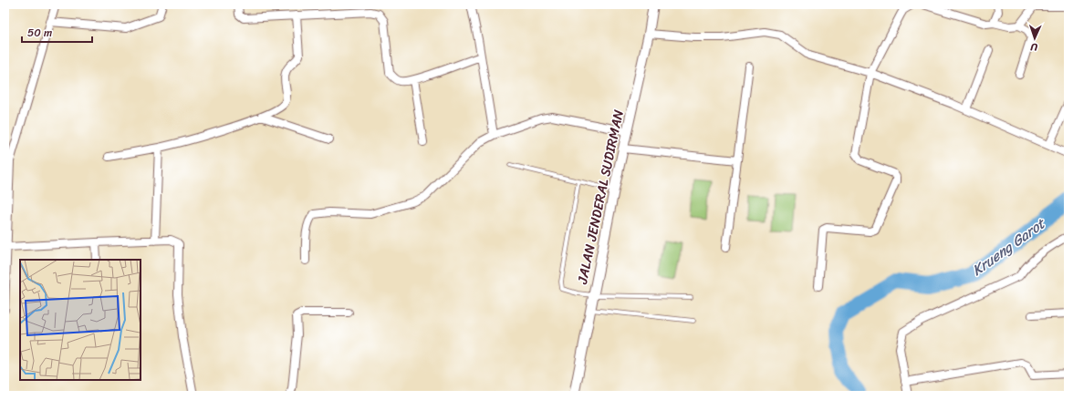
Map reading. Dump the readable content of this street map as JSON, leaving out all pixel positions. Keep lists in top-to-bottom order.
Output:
{
  "streets": {
    "street": ["JALAN JENDERAL SUDIRMAN"]
  },
  "water": ["Krueng Garot"],
  "scale_bar": "50 m",
  "north": "bottom"
}
